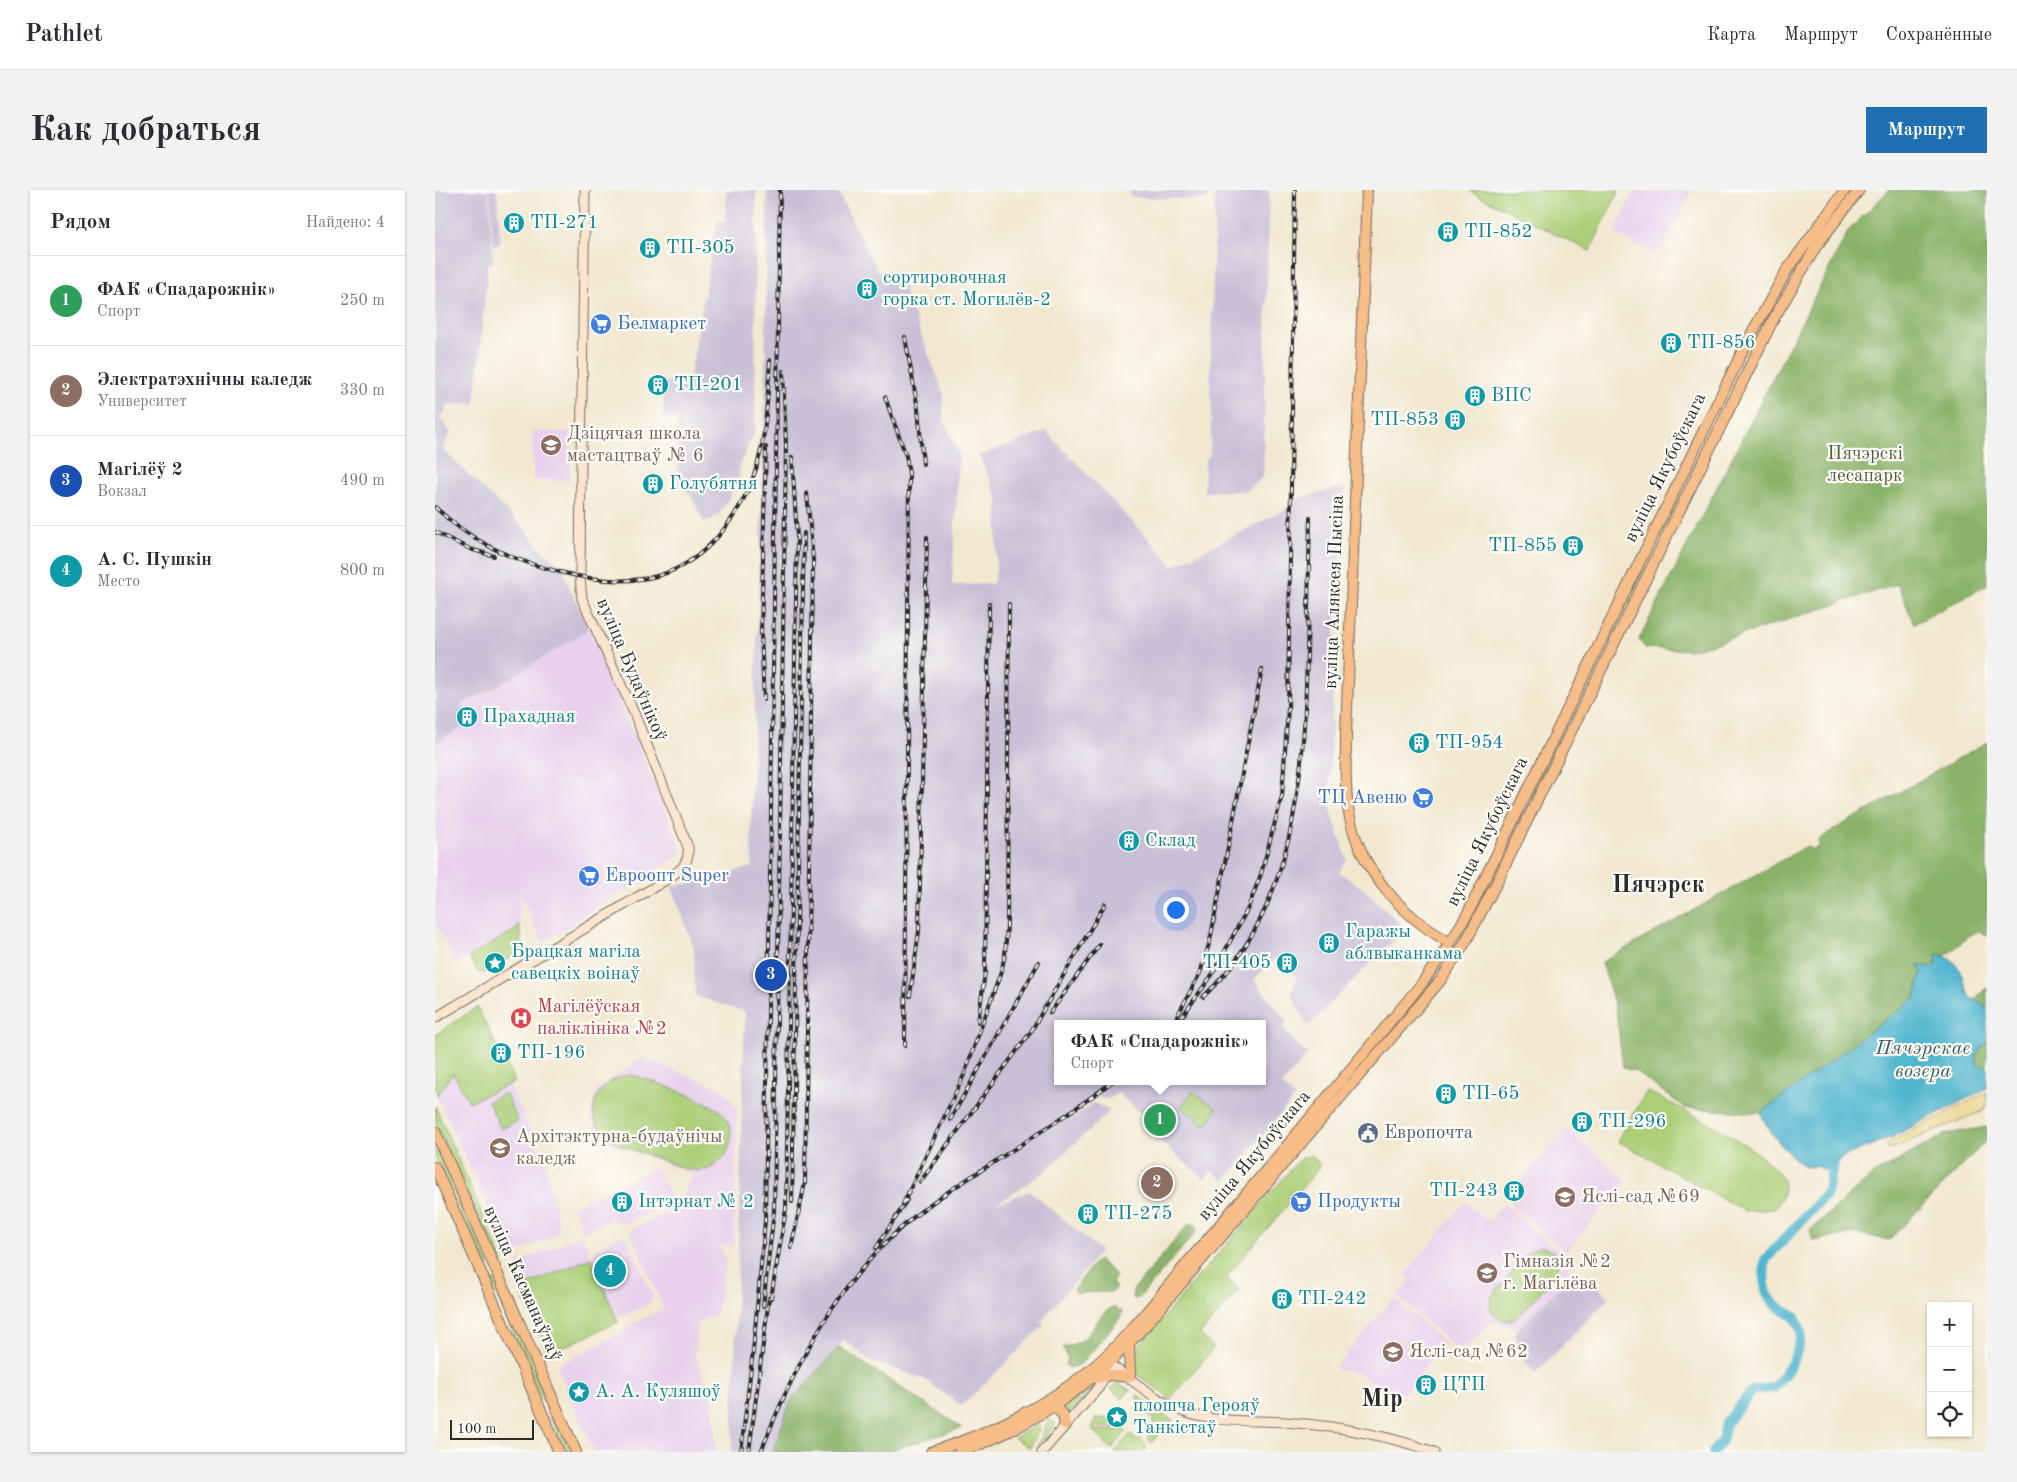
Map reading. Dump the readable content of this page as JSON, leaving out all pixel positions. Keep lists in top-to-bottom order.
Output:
{
  "streets": {
    "main road": [
      "вуліца Якубоўскага",
      "вуліца Аляксея Пысіна",
      "вуліца Будаўнікоў",
      "вуліца Касманаўтаў"
    ]
  },
  "crossings": [
    ["вуліца Якубоўскага", "вуліца Аляксея Пысіна"]
  ],
  "districts": ["Пячэрск", "Мір"],
  "water": ["Пячэрскае возера"],
  "parks": ["Пячэрскі лесапарк"],
  "places": {
    "building": [
      "ТП-271",
      "ТП-852",
      "ТП-305",
      "сортировочная горка ст. Могилёв-2",
      "ТП-856",
      "ТП-201",
      "ВПС",
      "ТП-853",
      "Голубятня",
      "ТП-855",
      "Прахадная",
      "ТП-954",
      "Склад",
      "Гаражы аблвыканкама",
      "ТП-405",
      "ТП-196",
      "ТП-65",
      "ТП-296",
      "ТП-243",
      "Інтэрнат № 2",
      "ТП-275",
      "ТП-242",
      "ЦТП"
    ],
    "supermarket": [
      "Белмаркет",
      "ТЦ Авеню",
      "Евроопт Super",
      "Продукты"
    ],
    "school or university": [
      "Дзіцячая школа мастацтваў № 6",
      "Архітэктурна-будаўнічы каледж",
      "Яслі-сад №69",
      "Гімназія №2 г. Магілёва",
      "Яслі-сад №62"
    ],
    "place": ["Брацкая магіла савецкіх воінаў", "А. А. Куляшоў", "плошча Герояў Танкістаў"],
    "hospital": ["Магілёўская паліклініка №2"],
    "public building": ["Европочта"]
  },
  "scale_bar": "100 m",
  "page": {
    "header": "Pathlet",
    "nav": ["Карта", "Маршрут", "Сохранённые"],
    "buttons": "Маршрут",
    "title": "Как добраться",
    "heading": ["Рядом", "Найдено: 4"],
    "list": [
      {
        "mark": "1",
        "name": "ФАК «Спадарожнік»",
        "note": "Спорт",
        "value": "250 m"
      },
      {
        "mark": "2",
        "name": "Электратэхнічны каледж",
        "note": "Университет",
        "value": "330 m"
      },
      {
        "mark": "3",
        "name": "Магілёў 2",
        "note": "Вокзал",
        "value": "490 m"
      },
      {
        "mark": "4",
        "name": "А. С. Пушкін",
        "note": "Место",
        "value": "800 m"
      }
    ],
    "pins": [
      "3",
      "1",
      "2",
      "4"
    ],
    "popup": ["ФАК «Спадарожнік»", "Спорт"],
    "map_buttons": ["+", "−"],
    "scale": "100 m"
  }
}
